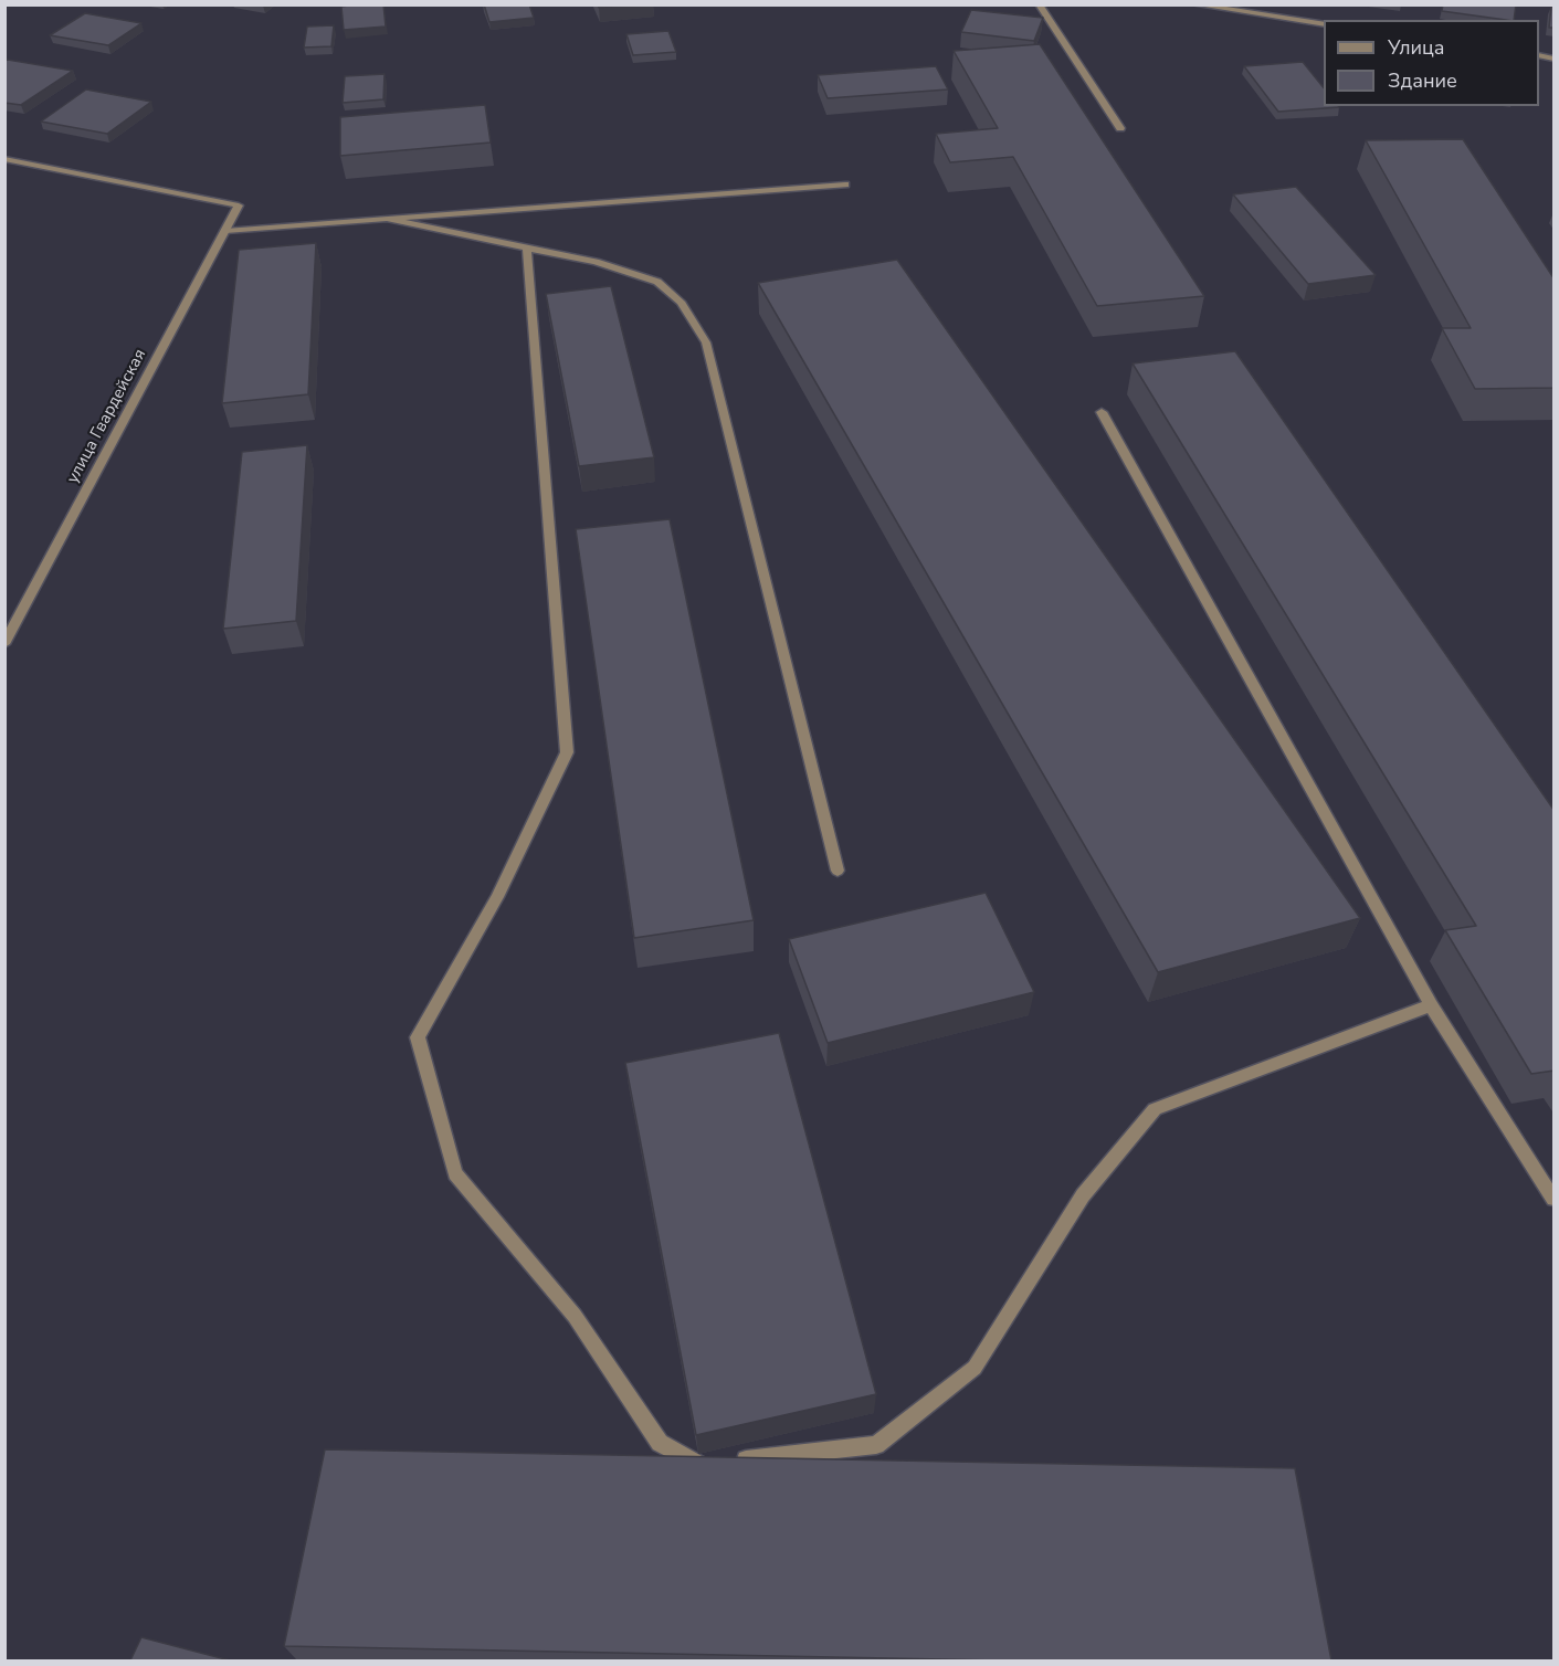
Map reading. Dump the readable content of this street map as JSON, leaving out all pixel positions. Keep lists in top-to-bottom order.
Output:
{
  "streets": {
    "street": ["улица Гвардейская"]
  },
  "legend": ["Улица", "Здание"]
}
